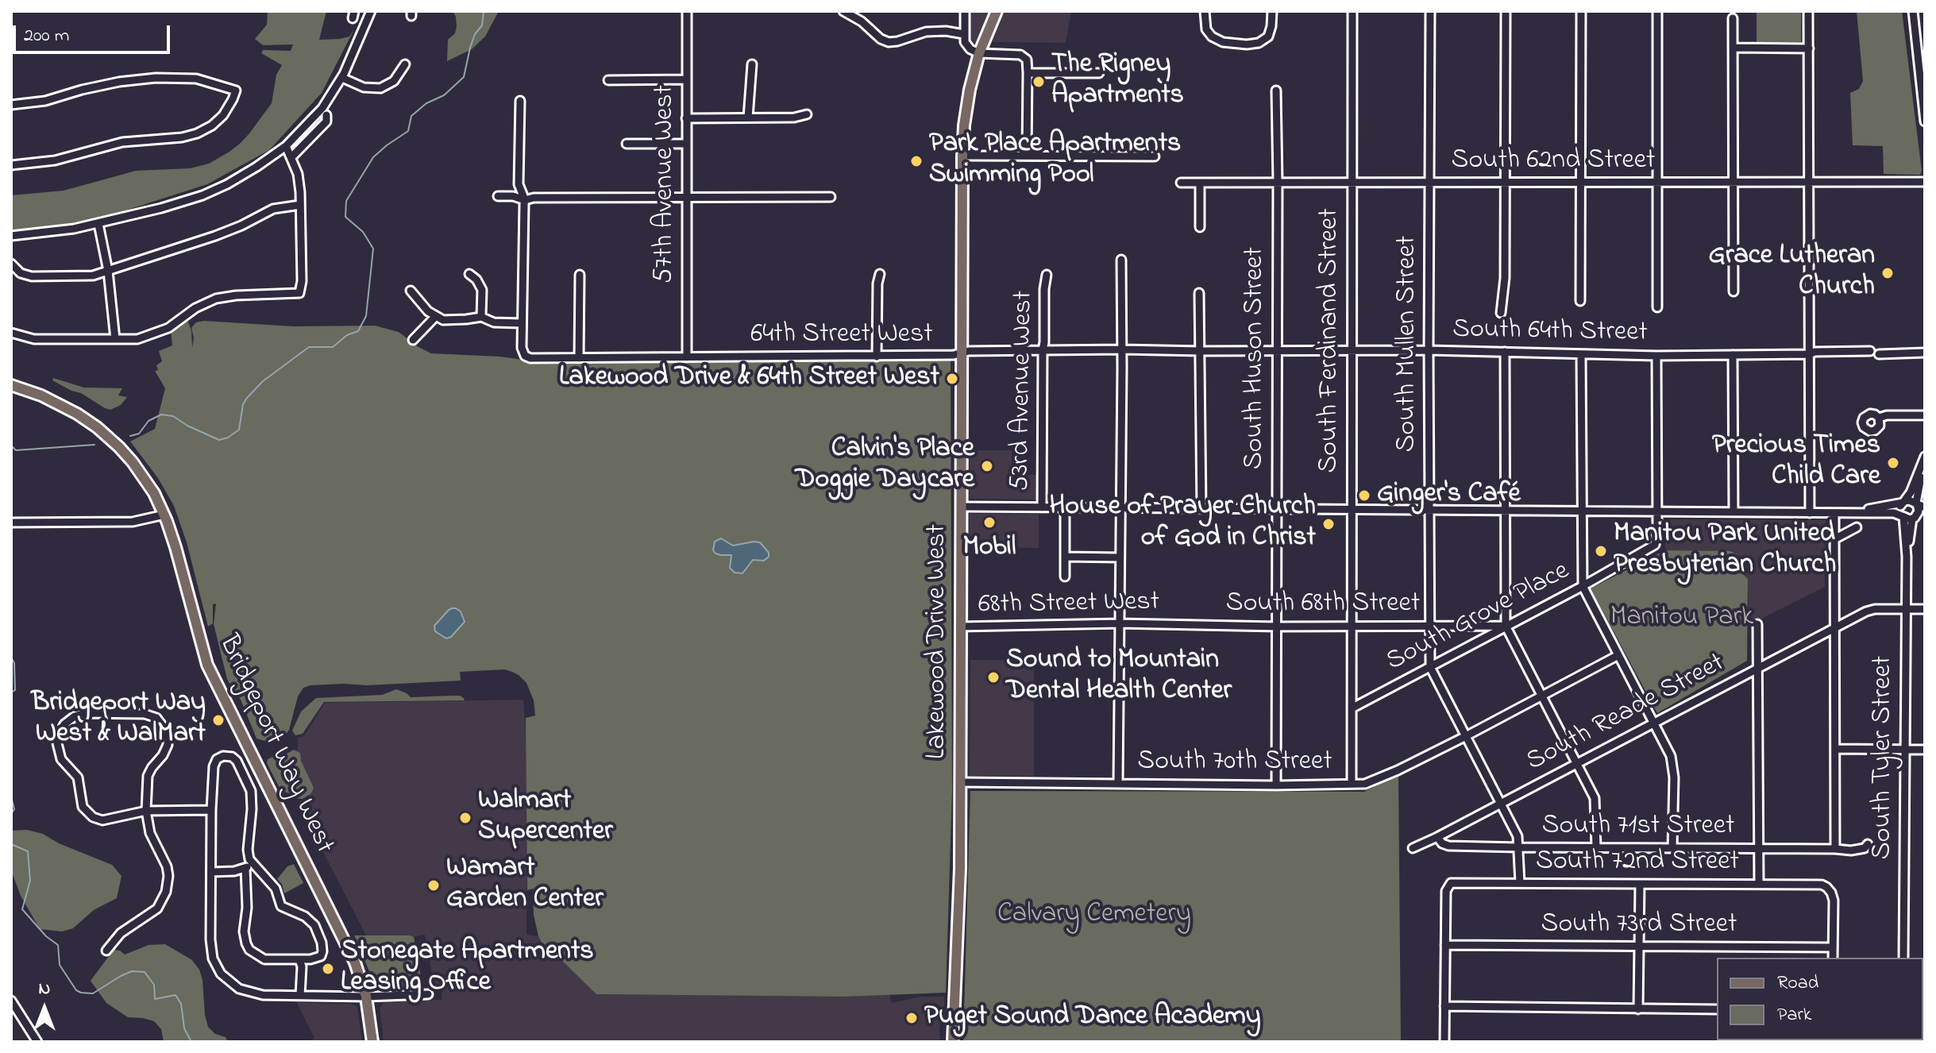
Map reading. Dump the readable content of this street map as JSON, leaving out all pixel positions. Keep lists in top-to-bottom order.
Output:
{
  "streets": {
    "main road": ["Lakewood Drive West", "Bridgeport Way West"],
    "street": [
      "South 62nd Street",
      "57th Avenue West",
      "South 64th Street",
      "64th Street West",
      "South Ferdinand Street",
      "South Mullen Street",
      "South Huson Street",
      "53rd Avenue West",
      "68th Street West",
      "South 68th Street",
      "South Grove Place",
      "South Reade Street",
      "South Tyler Street",
      "South 70th Street",
      "South 71st Street",
      "South 72nd Street",
      "South 73rd Street"
    ]
  },
  "crossings": [
    ["South 62nd Street", "South Ferdinand Street"],
    ["South 62nd Street", "South Mullen Street"],
    ["South 62nd Street", "South Huson Street"],
    ["57th Avenue West", "64th Street West"],
    ["South 64th Street", "64th Street West"],
    ["South 64th Street", "South Ferdinand Street"],
    ["South 64th Street", "South Mullen Street"],
    ["South 64th Street", "South Huson Street"],
    ["64th Street West", "53rd Avenue West"],
    ["64th Street West", "Lakewood Drive West"],
    ["South Ferdinand Street", "South 68th Street"],
    ["South Ferdinand Street", "South Grove Place"],
    ["South Ferdinand Street", "South 70th Street"],
    ["South Mullen Street", "South 68th Street"],
    ["South Mullen Street", "South Grove Place"],
    ["South Mullen Street", "South Reade Street"],
    ["South Mullen Street", "South 70th Street"],
    ["South Mullen Street", "South 71st Street"],
    ["South Mullen Street", "South 72nd Street"],
    ["South Huson Street", "South 68th Street"],
    ["South Huson Street", "South 70th Street"],
    ["68th Street West", "South 68th Street"],
    ["68th Street West", "Lakewood Drive West"],
    ["South 68th Street", "South Grove Place"],
    ["Lakewood Drive West", "South 70th Street"],
    ["South Reade Street", "South Tyler Street"],
    ["South Reade Street", "South 71st Street"],
    ["South 72nd Street", "South 73rd Street"]
  ],
  "parks": ["Manitou Park", "Calvary Cemetery"],
  "places": [
    "The Rigney Apartments",
    "Park Place Apartments Swimming Pool",
    "Grace Lutheran Church",
    "Lakewood Drive & 64th Street West",
    "Precious Times Child Care",
    "Calvin's Place Doggie Daycare",
    "Ginger's Café",
    "Mobil",
    "House of Prayer Church of God in Christ",
    "Manitou Park United Presbyterian Church",
    "Sound to Mountain Dental Health Center",
    "Bridgeport Way West & WalMart",
    "Walmart Supercenter",
    "Wamart Garden Center",
    "Stonegate Apartments Leasing Office",
    "Puget Sound Dance Academy"
  ],
  "legend": ["Road", "Park"],
  "scale_bar": "200 m",
  "north": "top"
}
